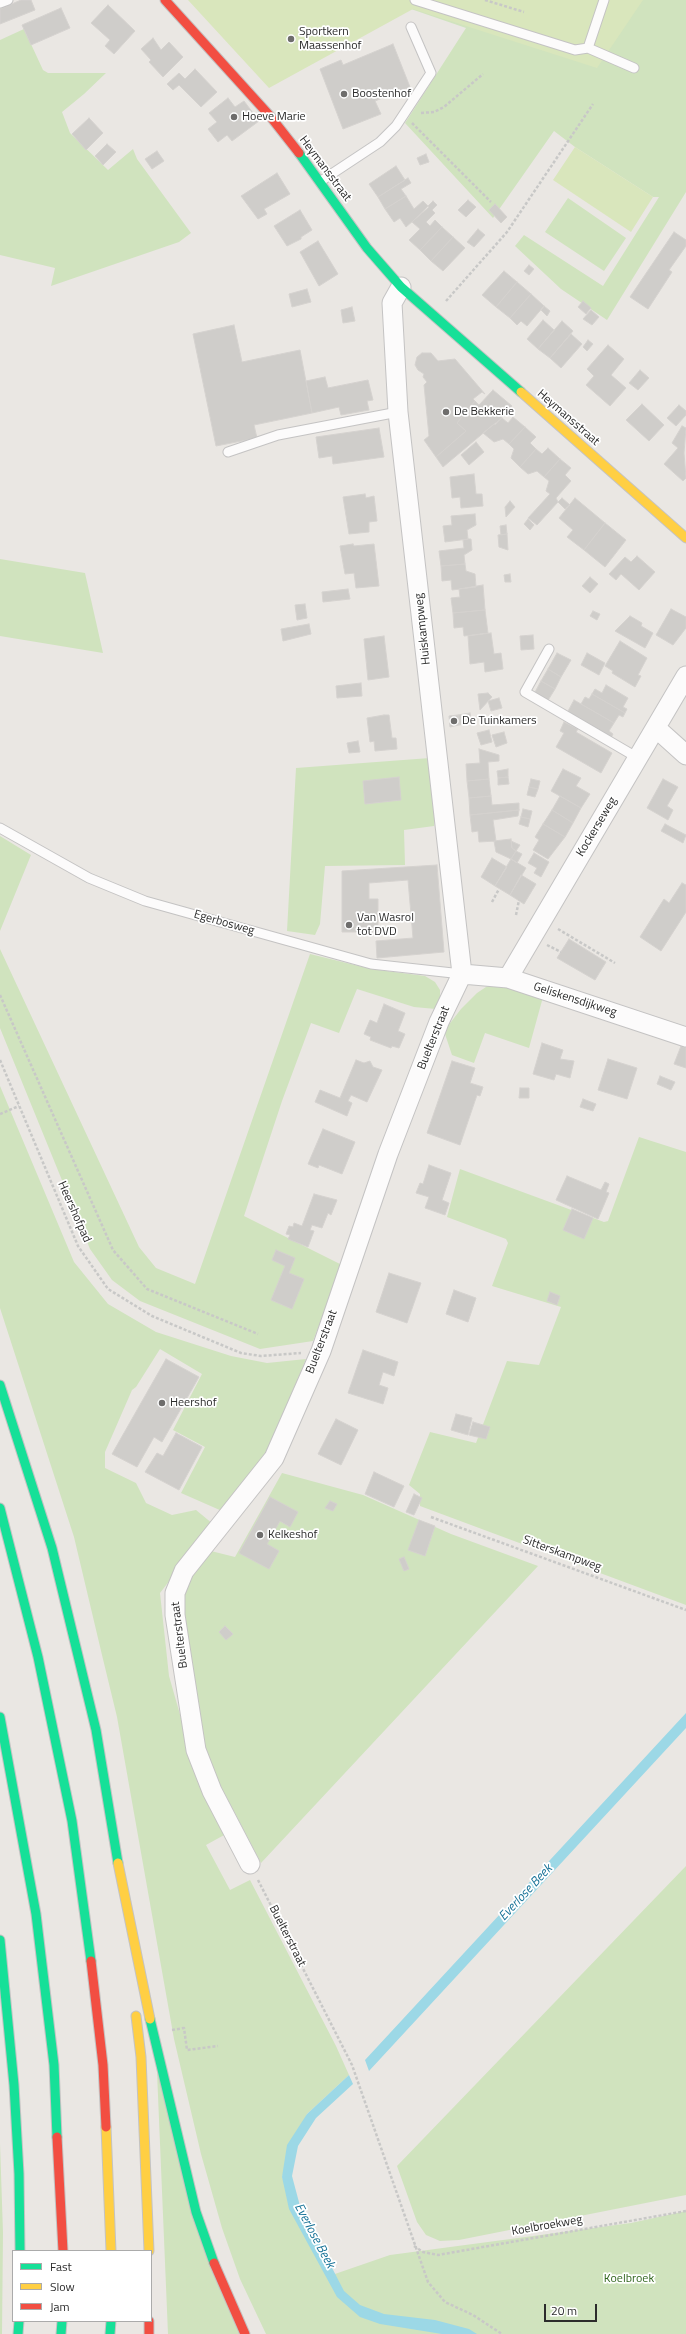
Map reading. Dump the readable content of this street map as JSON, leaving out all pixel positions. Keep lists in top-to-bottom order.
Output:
{
  "streets": {
    "main road": ["Heymansstraat"],
    "street": [
      "Huiskampweg",
      "Kockerseweg",
      "Geliskensdijkweg",
      "Buelterstraat"
    ],
    "lane": ["Egerbosweg"],
    "path": ["Heershofpad", "Sitterskampweg", "Koelbroekweg"]
  },
  "crossings": [
    ["Heymansstraat", "Huiskampweg"],
    ["Huiskampweg", "Egerbosweg"],
    ["Huiskampweg", "Geliskensdijkweg"],
    ["Huiskampweg", "Buelterstraat"],
    ["Kockerseweg", "Geliskensdijkweg"],
    ["Egerbosweg", "Geliskensdijkweg"],
    ["Egerbosweg", "Buelterstraat"],
    ["Geliskensdijkweg", "Buelterstraat"],
    ["Buelterstraat", "Heershofpad"],
    ["Buelterstraat", "Koelbroekweg"]
  ],
  "water": ["Everlose Beek"],
  "parks": ["Koelbroek"],
  "places": [
    "Sportkern Maassenhof",
    "Boostenhof",
    "Hoeve Marie",
    "De Bekkerie",
    "De Tuinkamers",
    "Van Wasrol tot DVD",
    "Heershof",
    "Kelkeshof"
  ],
  "legend": ["Fast", "Slow", "Jam"],
  "scale_bar": "20 m"
}
